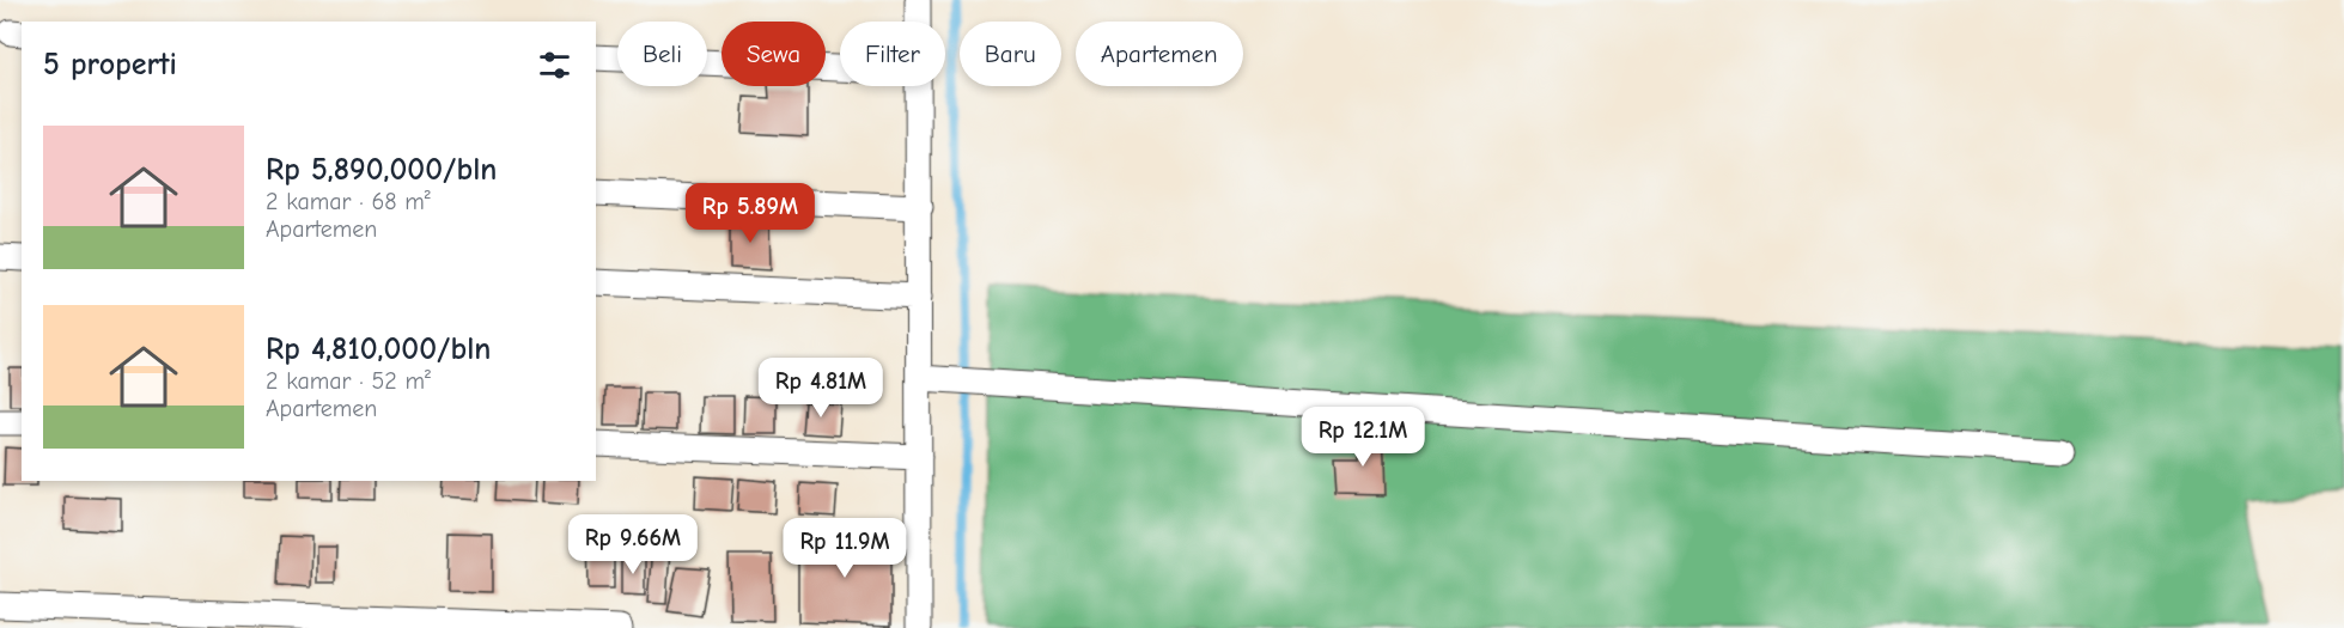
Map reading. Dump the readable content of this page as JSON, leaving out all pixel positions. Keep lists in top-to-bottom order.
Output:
{
  "page": {
    "chip": [
      "Beli",
      "Sewa",
      "Filter",
      "Baru",
      "Apartemen"
    ],
    "heading": "5 properti",
    "list": [
      {
        "name": "Rp 5,890,000/bln",
        "note": "2 kamar · 68 m² · Apartemen"
      },
      {
        "name": "Rp 4,810,000/bln",
        "note": "2 kamar · 52 m² · Apartemen"
      }
    ],
    "price": [
      "Rp 5.89M",
      "Rp 4.81M",
      "Rp 12.1M",
      "Rp 9.66M",
      "Rp 11.9M"
    ]
  }
}
